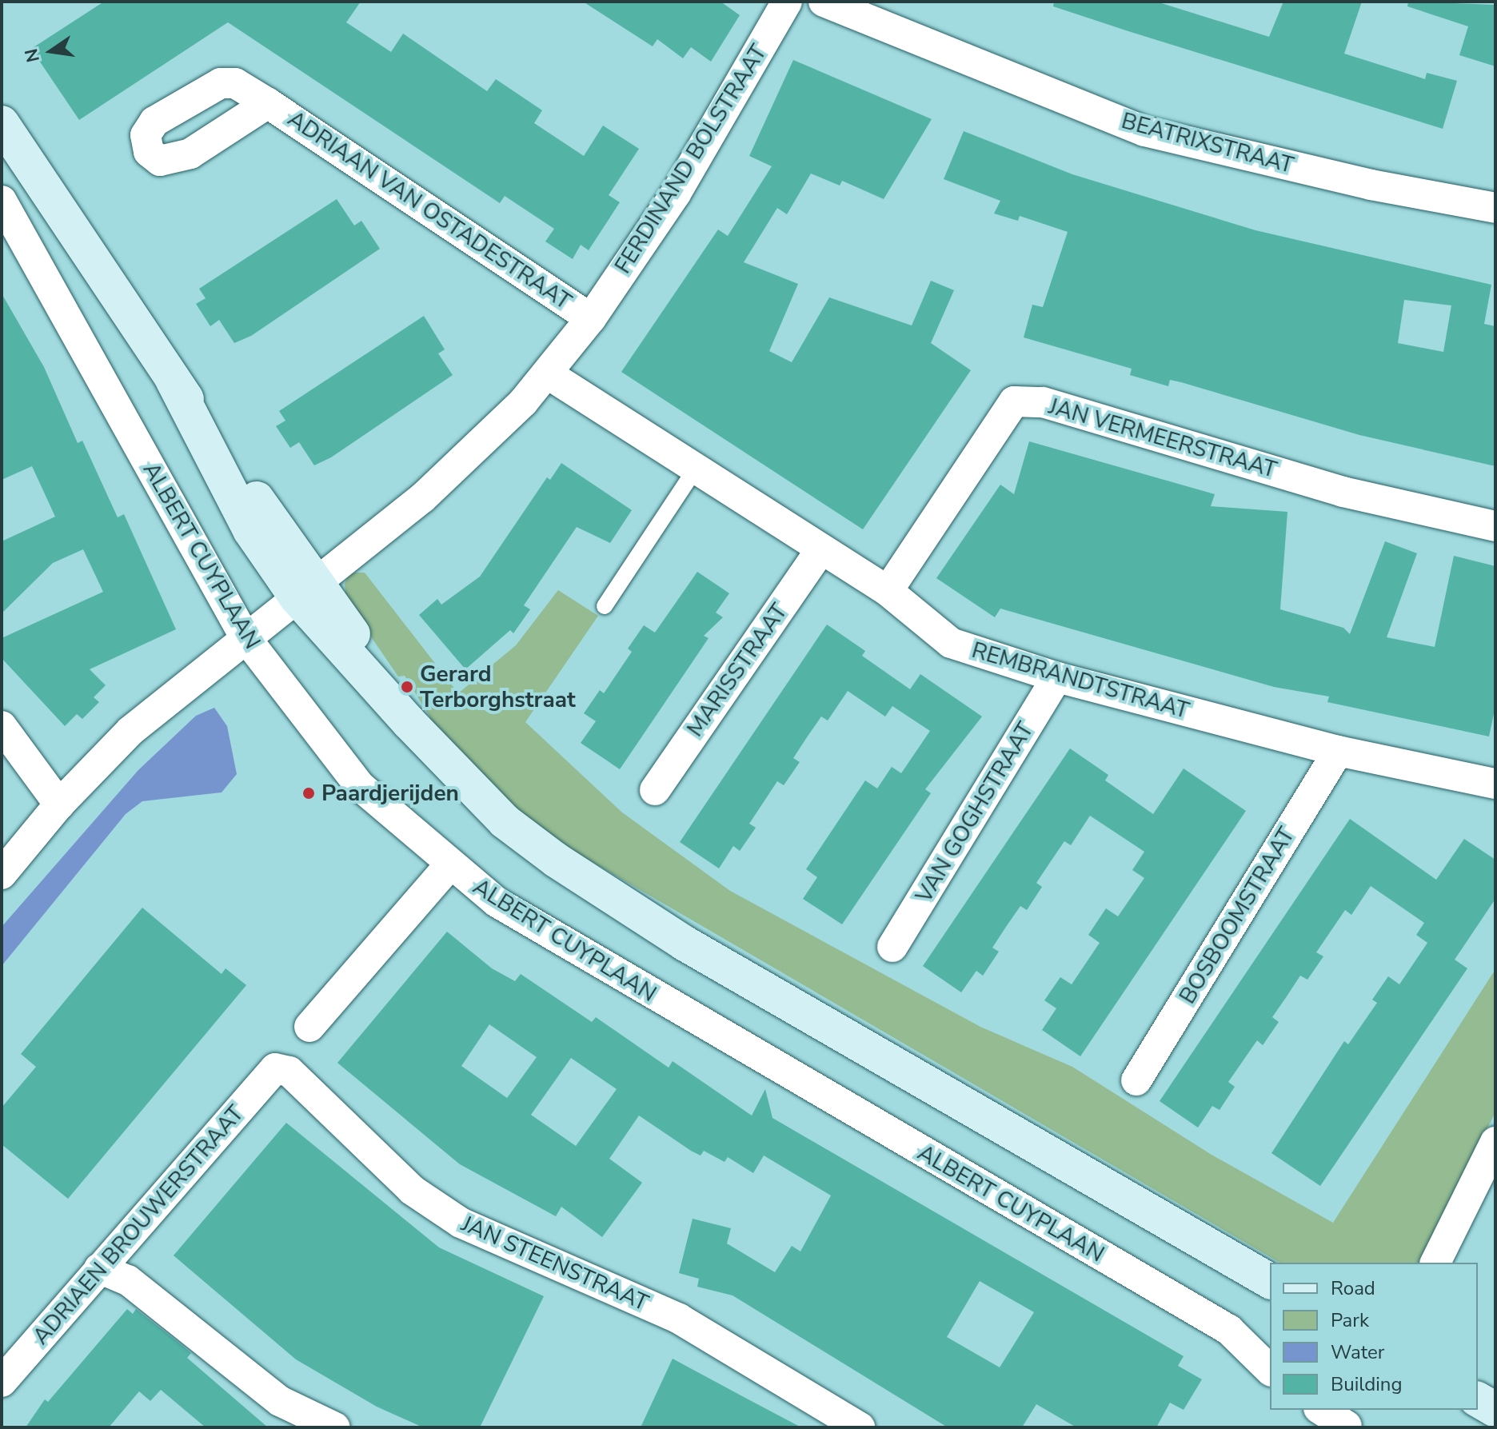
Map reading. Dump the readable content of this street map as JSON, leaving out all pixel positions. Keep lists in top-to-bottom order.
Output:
{
  "streets": {
    "street": [
      "BEATRIXSTRAAT",
      "FERDINAND BOLSTRAAT",
      "ADRIAAN VAN OSTADESTRAAT",
      "JAN VERMEERSTRAAT",
      "ALBERT CUYPLAAN",
      "MARISSTRAAT",
      "REMBRANDTSTRAAT",
      "VAN GOGHSTRAAT",
      "BOSBOOMSTRAAT",
      "ADRIAEN BROUWERSTRAAT",
      "JAN STEENSTRAAT"
    ]
  },
  "crossings": [
    ["FERDINAND BOLSTRAAT", "ADRIAAN VAN OSTADESTRAAT"],
    ["FERDINAND BOLSTRAAT", "REMBRANDTSTRAAT"],
    ["JAN VERMEERSTRAAT", "REMBRANDTSTRAAT"],
    ["MARISSTRAAT", "REMBRANDTSTRAAT"],
    ["REMBRANDTSTRAAT", "VAN GOGHSTRAAT"],
    ["REMBRANDTSTRAAT", "BOSBOOMSTRAAT"],
    ["ADRIAEN BROUWERSTRAAT", "JAN STEENSTRAAT"]
  ],
  "places": ["Gerard Terborghstraat", "Paardjerijden"],
  "legend": [
    "Road",
    "Park",
    "Water",
    "Building"
  ],
  "north": "left"
}
